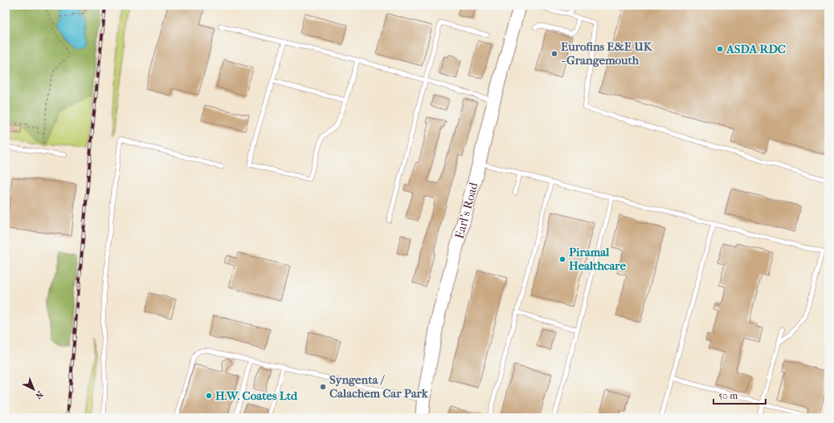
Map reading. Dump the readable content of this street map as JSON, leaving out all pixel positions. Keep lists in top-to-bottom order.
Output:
{
  "streets": {
    "main road": ["Earl's Road"]
  },
  "places": [
    "ASDA RDC",
    "Eurofins E&E UK - Grangemouth",
    "Piramal Healthcare",
    "Syngenta / Calachem Car Park",
    "H.W. Coates Ltd"
  ],
  "scale_bar": "50 m",
  "north": "bottom right"
}
